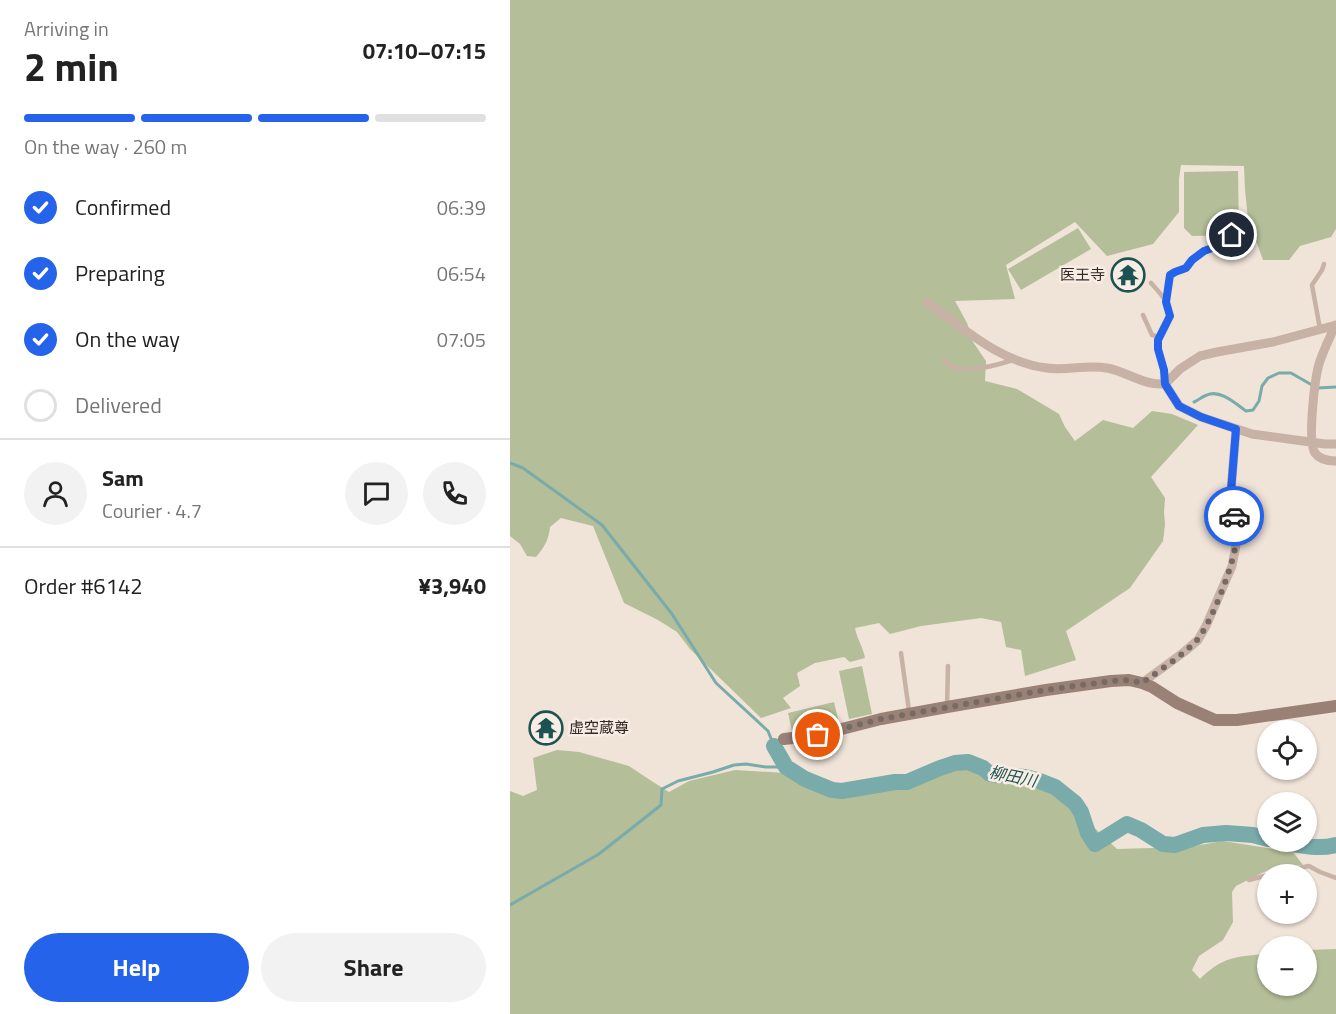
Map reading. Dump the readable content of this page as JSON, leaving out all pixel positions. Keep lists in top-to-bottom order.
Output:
{
  "water": ["柳田川"],
  "places": {
    "temple": ["医王寺", "虚空蔵尊"]
  },
  "page": {
    "heading": ["2 min", "Arriving in", "07:10–07:15"],
    "panel": [
      "Sam",
      "Courier · 4.7",
      "Order #6142",
      "¥3,940"
    ],
    "bar": "On the way · 260 m",
    "list": [
      ["Confirmed", "06:39"],
      ["Preparing", "06:54"],
      ["On the way", "07:05"],
      "Delivered"
    ],
    "map_buttons": ["+", "−"],
    "buttons": ["Help", "Share"]
  }
}
